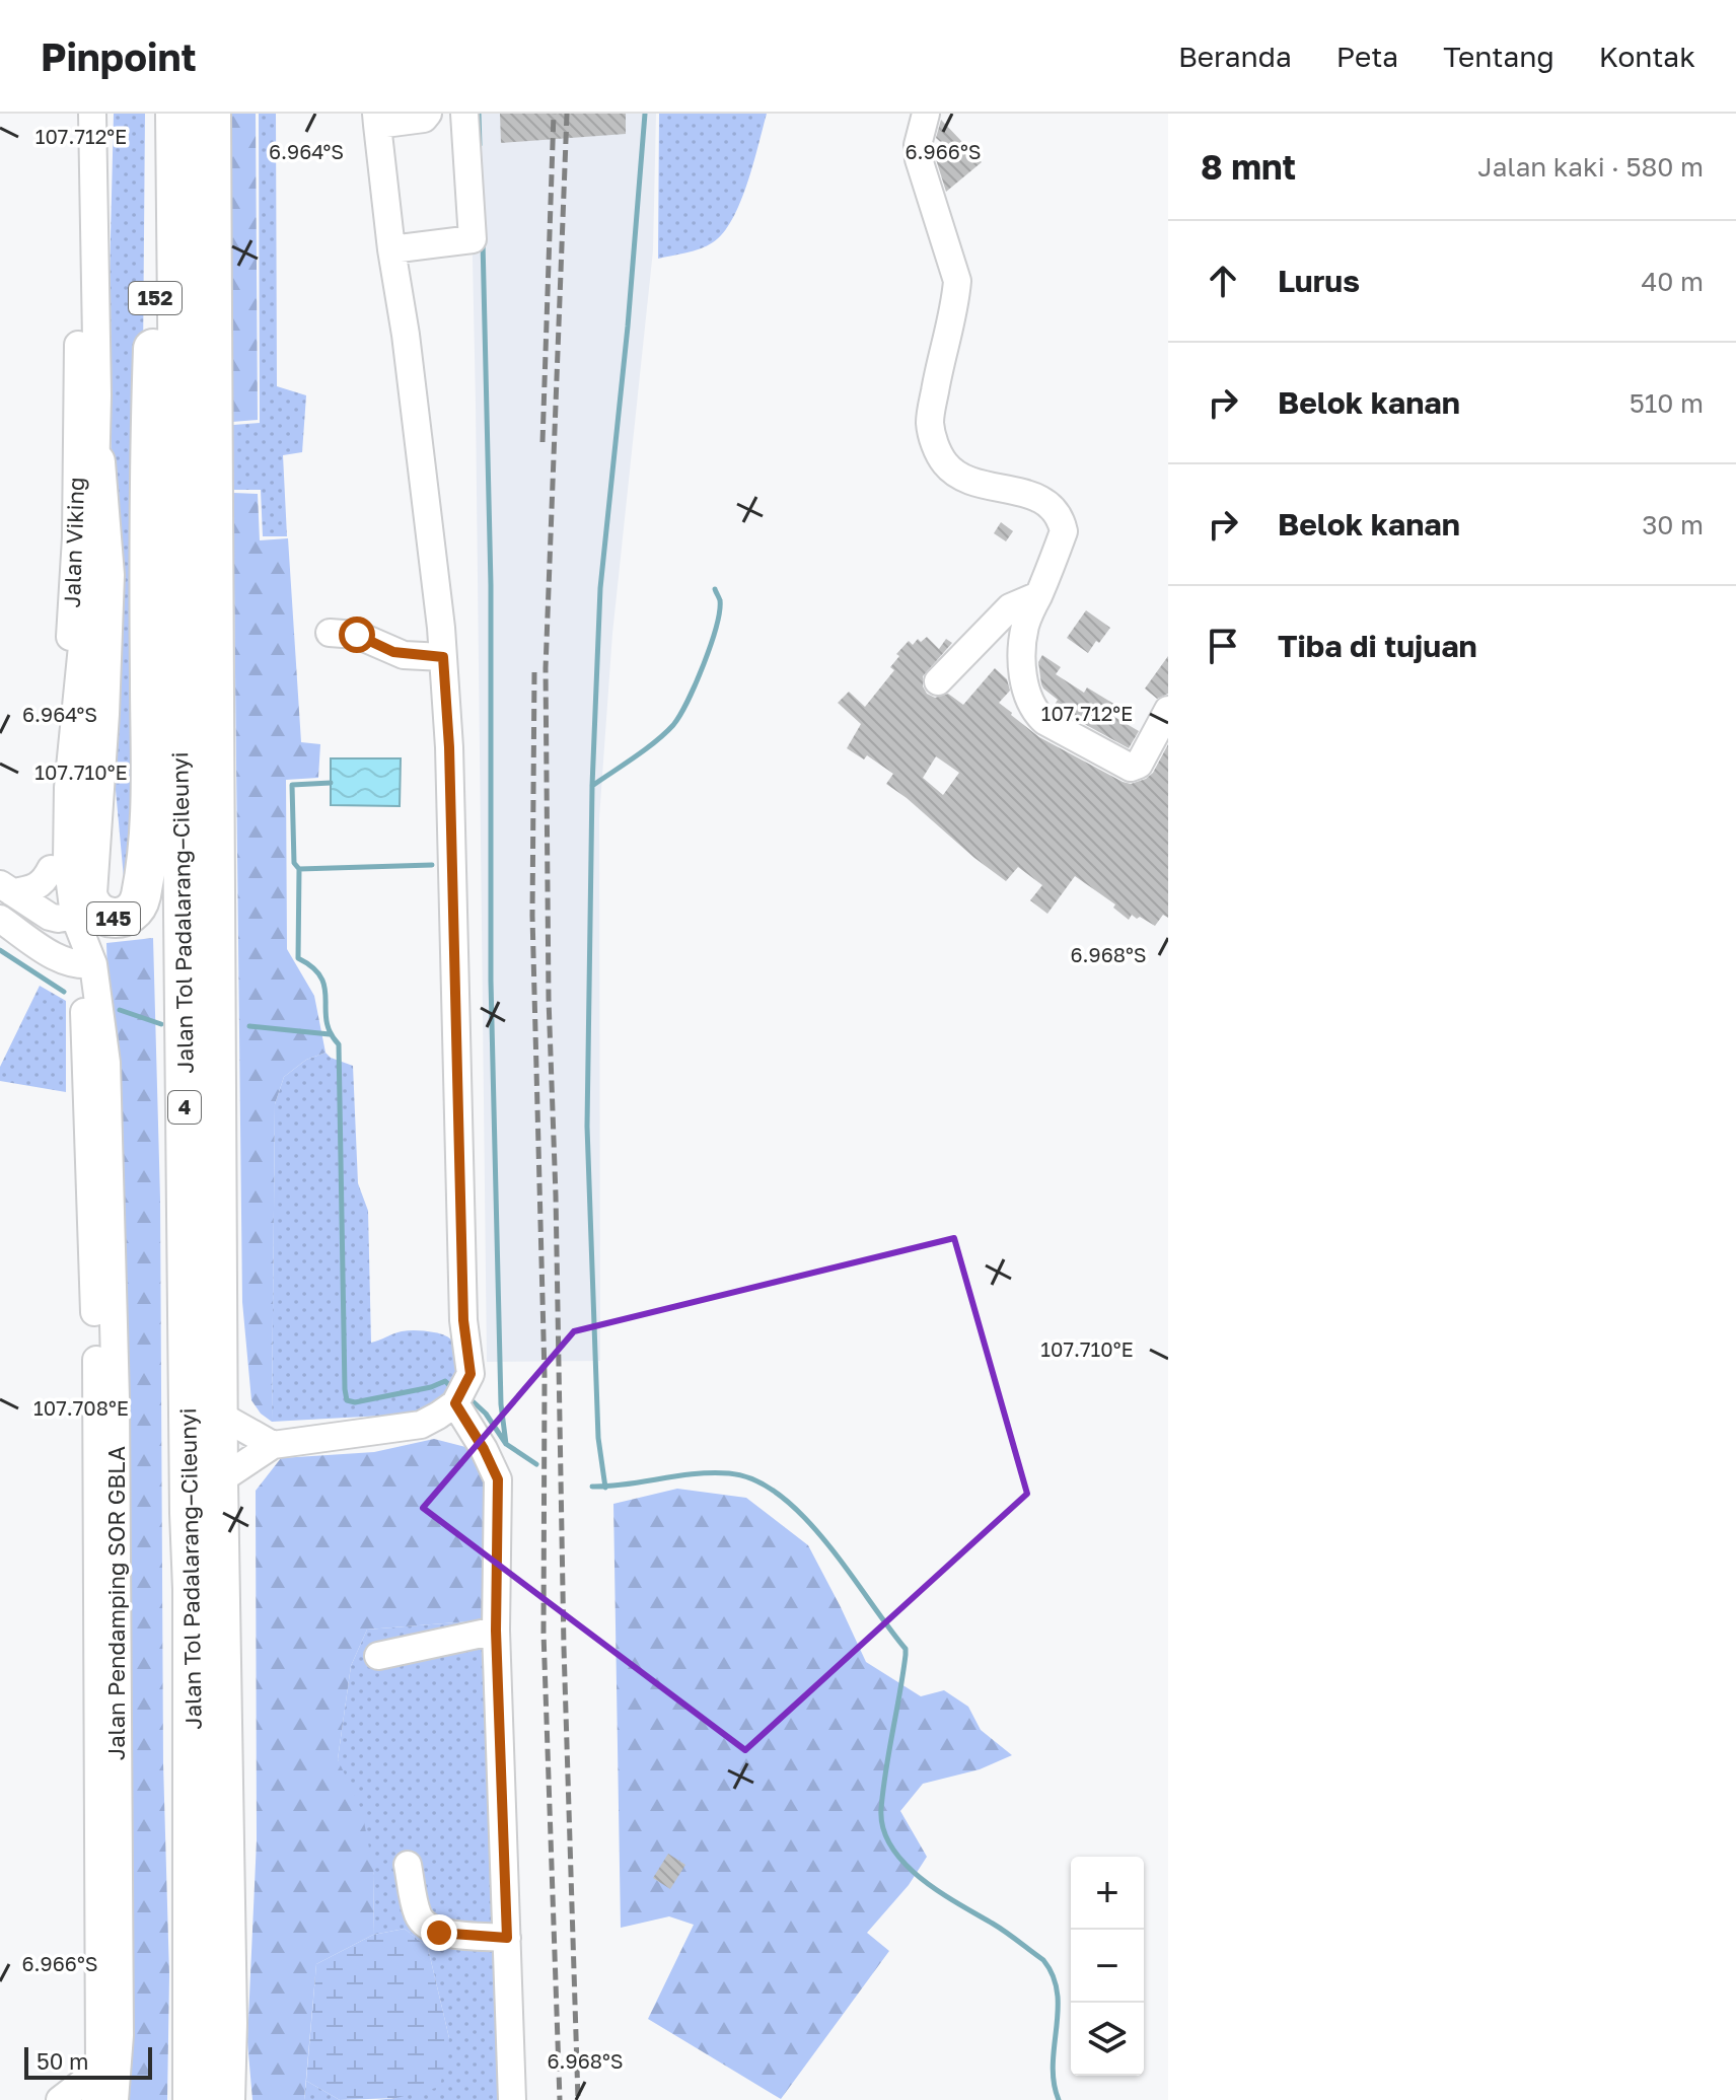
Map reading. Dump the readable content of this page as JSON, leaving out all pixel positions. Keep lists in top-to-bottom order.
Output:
{
  "streets": {
    "highway": [
      "152",
      "Jalan Tol Padalarang–Cileunyi",
      "145",
      "4"
    ],
    "street": ["Jalan Viking", "Jalan Pendamping SOR GBLA"]
  },
  "crossings": [
    ["152", "Jalan Tol Padalarang–Cileunyi"],
    ["152", "145"],
    ["Jalan Viking", "145"],
    ["Jalan Viking", "Jalan Pendamping SOR GBLA"]
  ],
  "scale_bar": "50 m",
  "page": {
    "header": "Pinpoint",
    "nav": [
      "Beranda",
      "Peta",
      "Tentang",
      "Kontak"
    ],
    "heading": ["8 mnt", "Jalan kaki · 580 m"],
    "list": [
      ["Lurus", "40 m"],
      ["Belok kanan", "510 m"],
      ["Belok kanan", "30 m"],
      "Tiba di tujuan"
    ],
    "map_buttons": ["+", "−"],
    "scale": "50 m"
  },
  "coordinates": [
    "107.712°E",
    "6.964°S",
    "6.966°S",
    "107.710°E",
    "6.968°S",
    "107.708°E"
  ]
}
